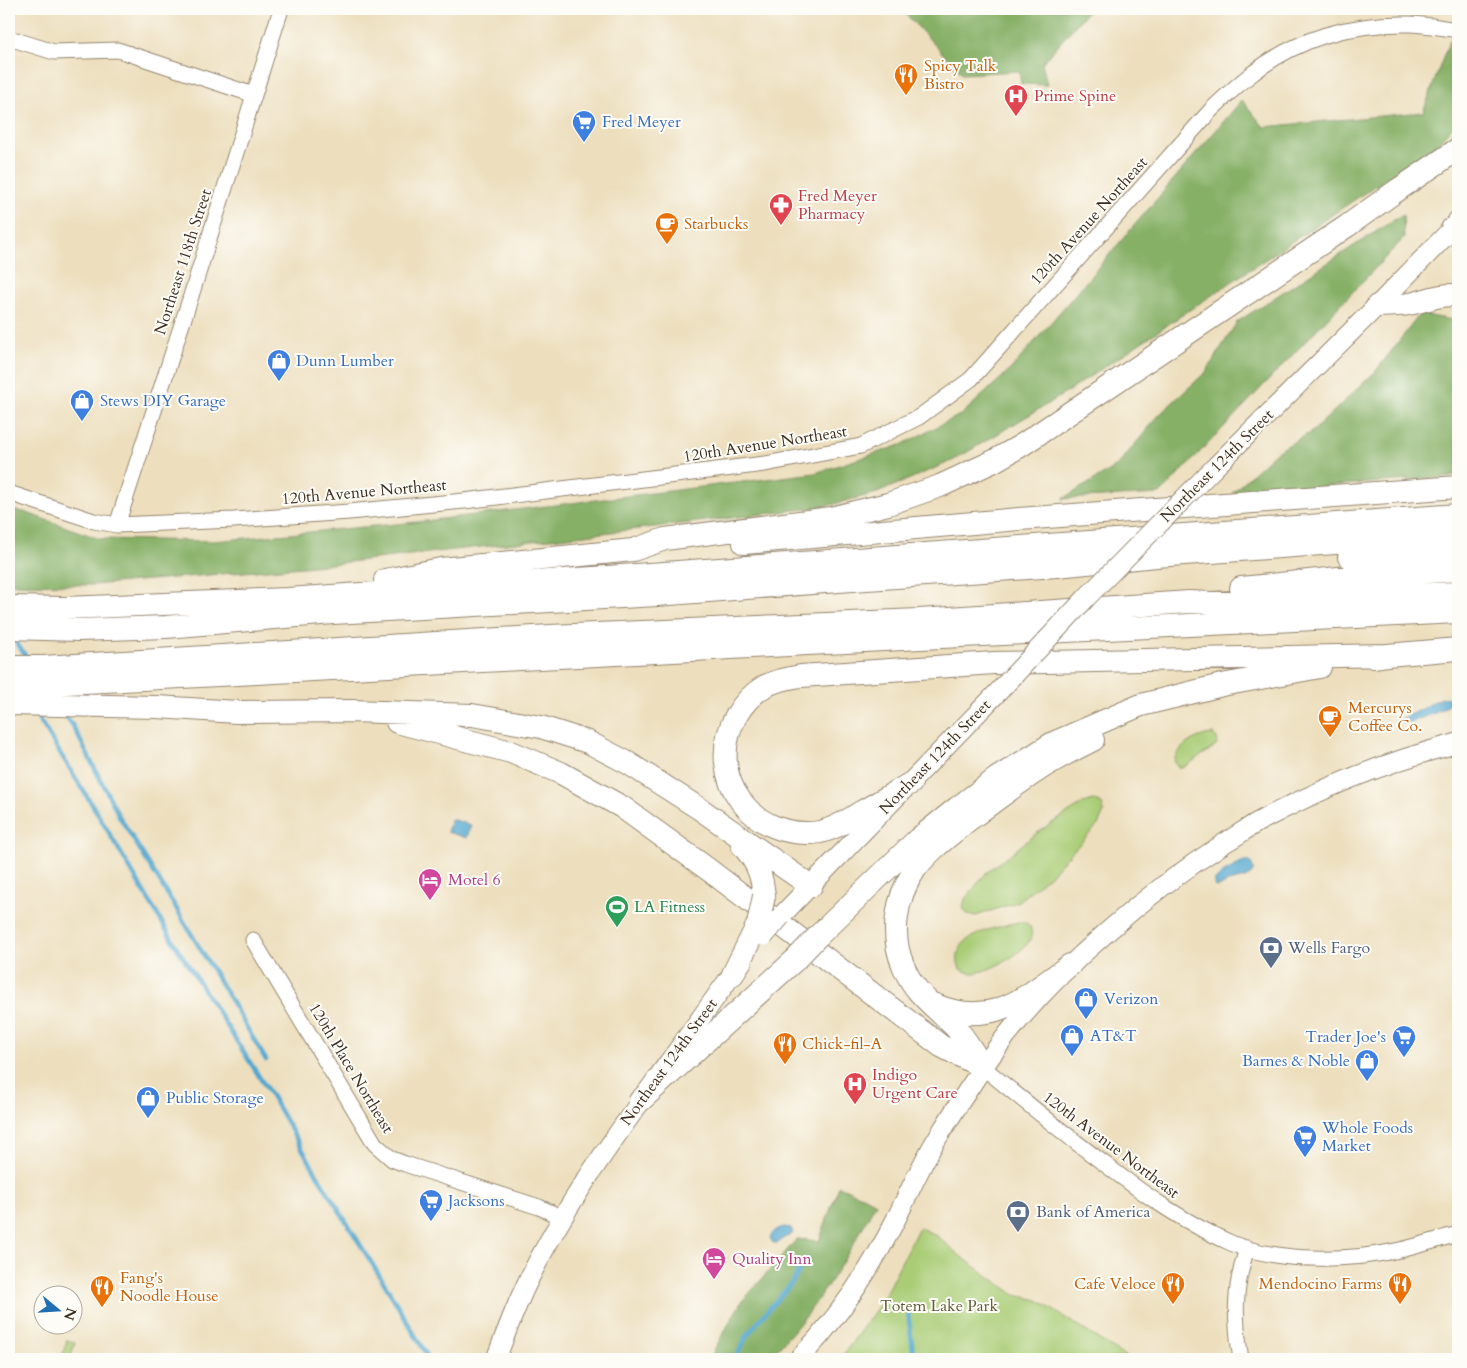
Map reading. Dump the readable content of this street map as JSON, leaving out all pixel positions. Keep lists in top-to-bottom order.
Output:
{
  "streets": {
    "main road": ["Northeast 124th Street"],
    "street": ["120th Avenue Northeast", "Northeast 118th Street", "120th Place Northeast"]
  },
  "crossings": [
    ["120th Avenue Northeast", "Northeast 118th Street"],
    ["Northeast 124th Street", "120th Place Northeast"]
  ],
  "parks": ["Totem Lake Park"],
  "places": {
    "restaurant": [
      "Spicy Talk Bistro",
      "Chick-fil-A",
      "Cafe Veloce",
      "Mendocino Farms",
      "Fang's Noodle House"
    ],
    "hospital": ["Prime Spine", "Indigo Urgent Care"],
    "supermarket": [
      "Fred Meyer",
      "Trader Joe's",
      "Whole Foods Market",
      "Jacksons"
    ],
    "pharmacy": ["Fred Meyer Pharmacy"],
    "cafe": ["Starbucks", "Mercurys Coffee Co."],
    "shop": [
      "Dunn Lumber",
      "Stews DIY Garage",
      "Verizon",
      "AT&T",
      "Barnes & Noble",
      "Public Storage"
    ],
    "hotel": ["Motel 6", "Quality Inn"],
    "sports": ["LA Fitness"],
    "bank": ["Wells Fargo", "Bank of America"]
  },
  "north": "right"
}
